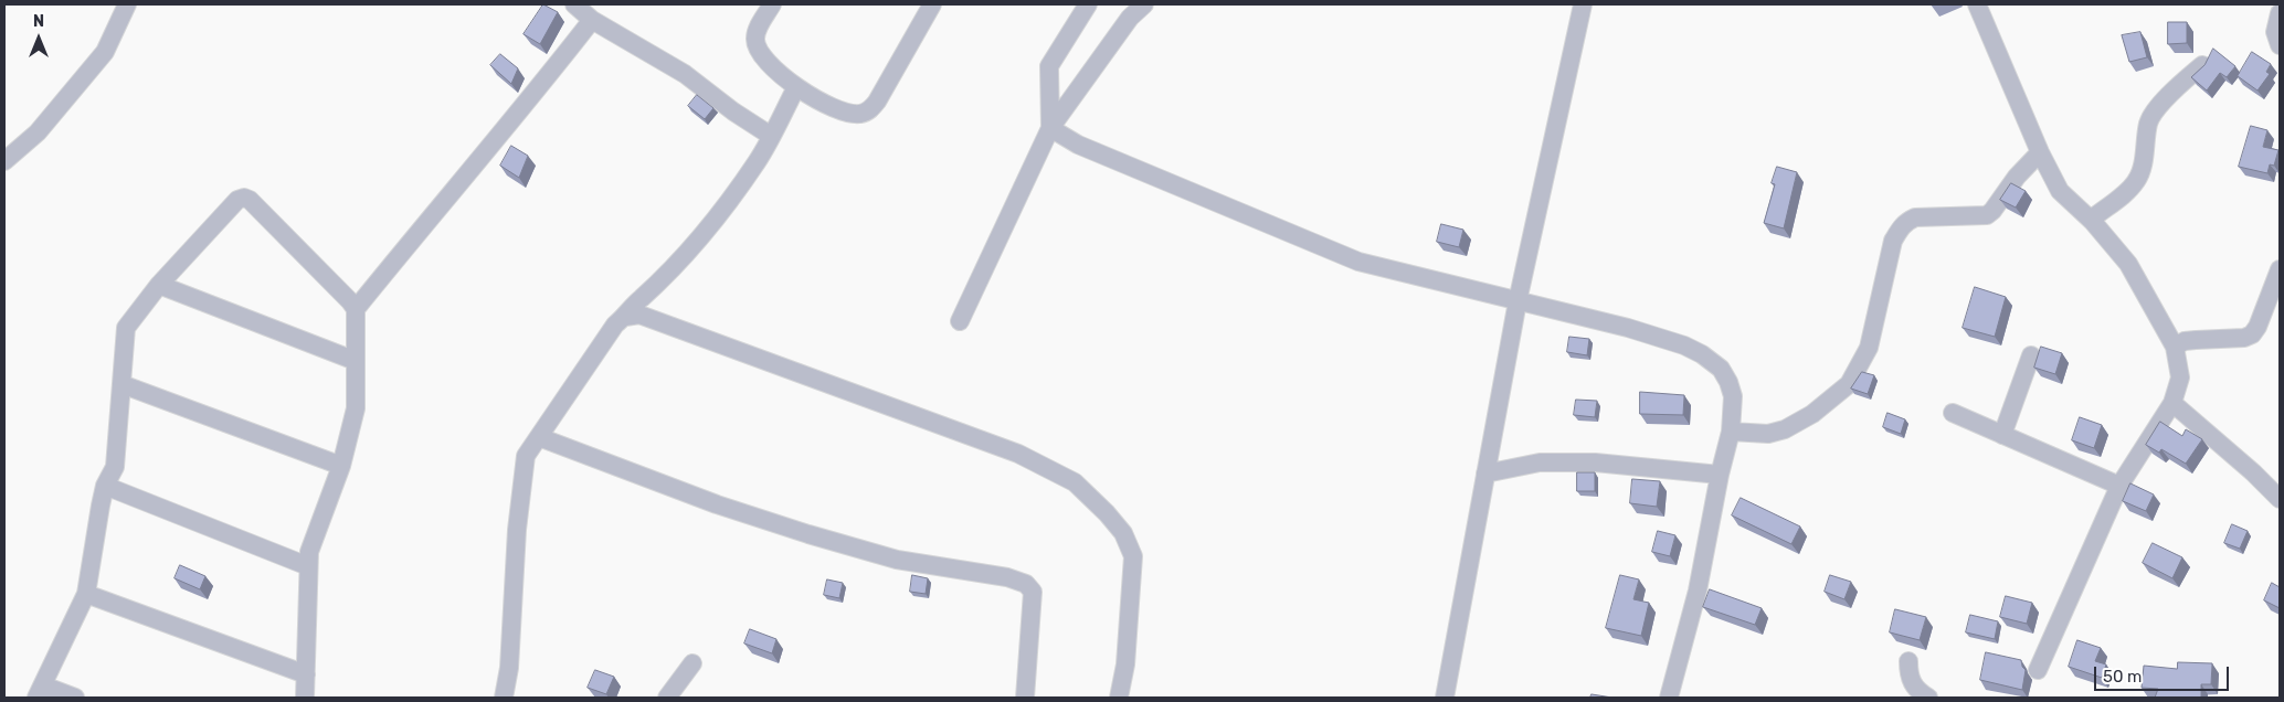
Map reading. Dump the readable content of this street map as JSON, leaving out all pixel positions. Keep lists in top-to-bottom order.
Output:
{
  "scale_bar": "50 m",
  "north": "top"
}
